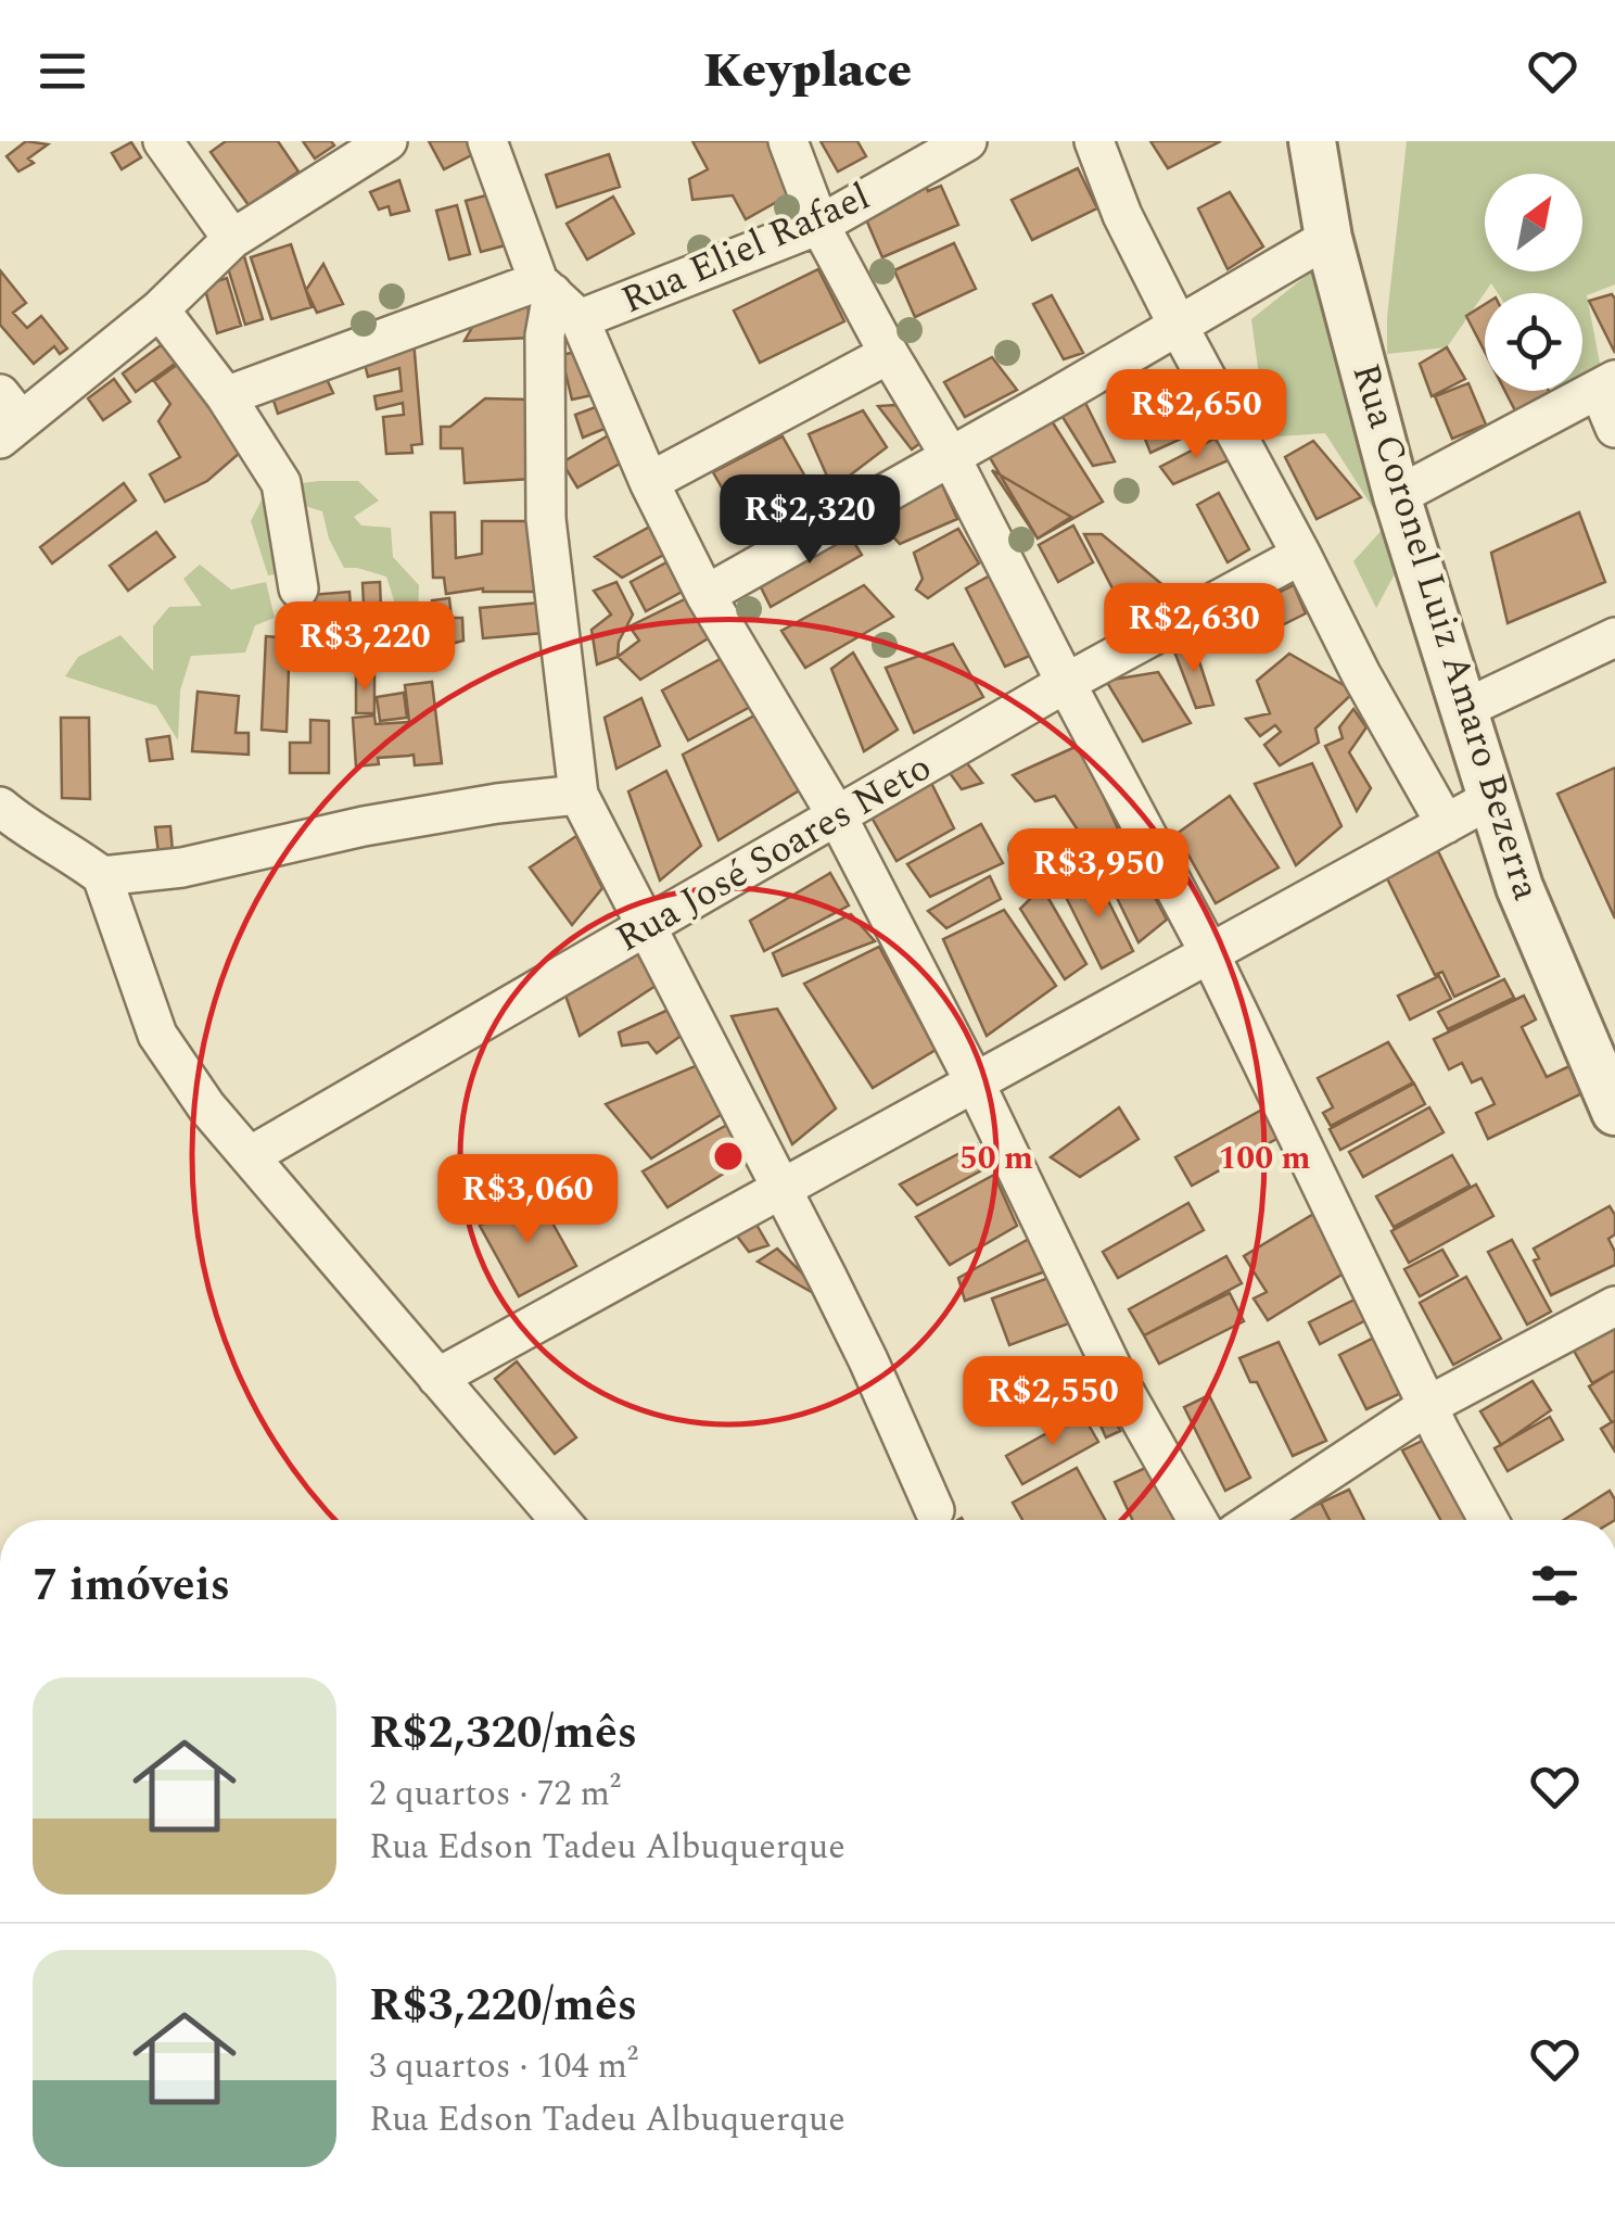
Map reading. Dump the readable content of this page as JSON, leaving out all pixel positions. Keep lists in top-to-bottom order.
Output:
{
  "streets": {
    "street": ["Rua Eliel Rafael", "Rua Coronel Luiz Amaro Bezerra", "Rua José Soares Neto"]
  },
  "north": "top right",
  "page": {
    "header": "Keyplace",
    "price": [
      "R$2,650",
      "R$2,320",
      "R$2,630",
      "R$3,220",
      "R$3,950",
      "R$3,060",
      "R$2,550"
    ],
    "heading": "7 imóveis",
    "list": [
      {
        "name": "R$2,320/mês",
        "note": "2 quartos · 72 m² · Rua Edson Tadeu Albuquerque"
      },
      {
        "name": "R$3,220/mês",
        "note": "3 quartos · 104 m² · Rua Edson Tadeu Albuquerque"
      }
    ]
  },
  "rings": ["50 m", "100 m"]
}
